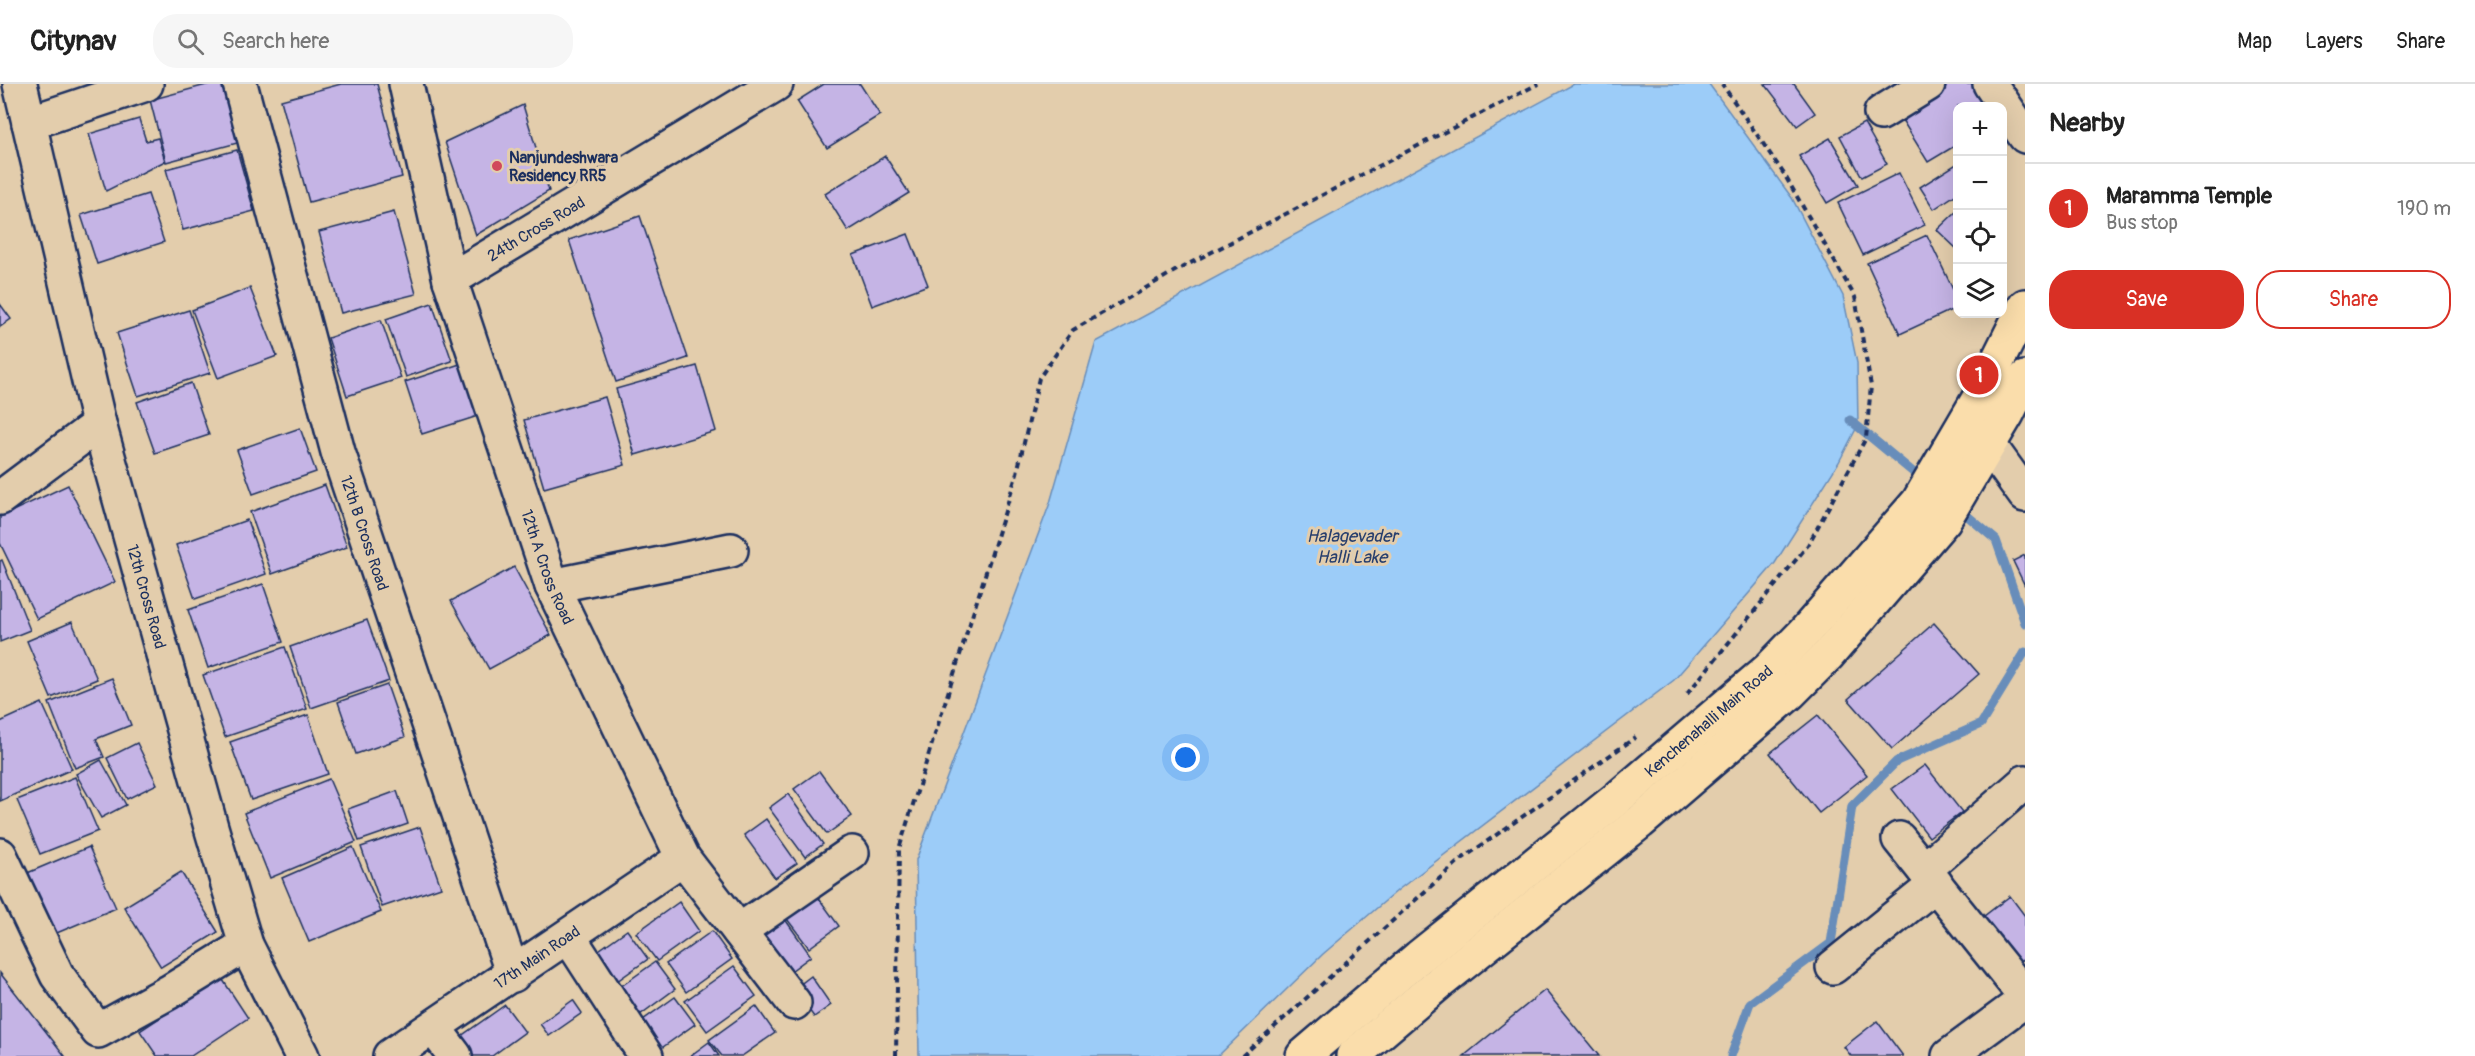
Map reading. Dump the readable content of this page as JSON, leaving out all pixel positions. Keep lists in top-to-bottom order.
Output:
{
  "streets": {
    "main road": ["Kenchenahalli Main Road"],
    "street": [
      "24th Cross Road",
      "12th B Cross Road",
      "12th A Cross Road",
      "12th Cross Road",
      "17th Main Road"
    ]
  },
  "crossings": [
    ["24th Cross Road", "12th A Cross Road"],
    ["12th B Cross Road", "17th Main Road"],
    ["12th A Cross Road", "17th Main Road"]
  ],
  "water": ["Halagevader Halli Lake"],
  "places": ["Nanjundeshwara Residency RR5"],
  "page": {
    "header": "Citynav",
    "search": "Search here",
    "nav": ["Map", "Layers", "Share"],
    "heading": "Nearby",
    "map_buttons": ["+", "−"],
    "list": [
      {
        "mark": "1",
        "name": "Maramma Temple",
        "note": "Bus stop",
        "value": "190 m"
      }
    ],
    "buttons": ["Save", "Share"],
    "pins": "1"
  }
}
